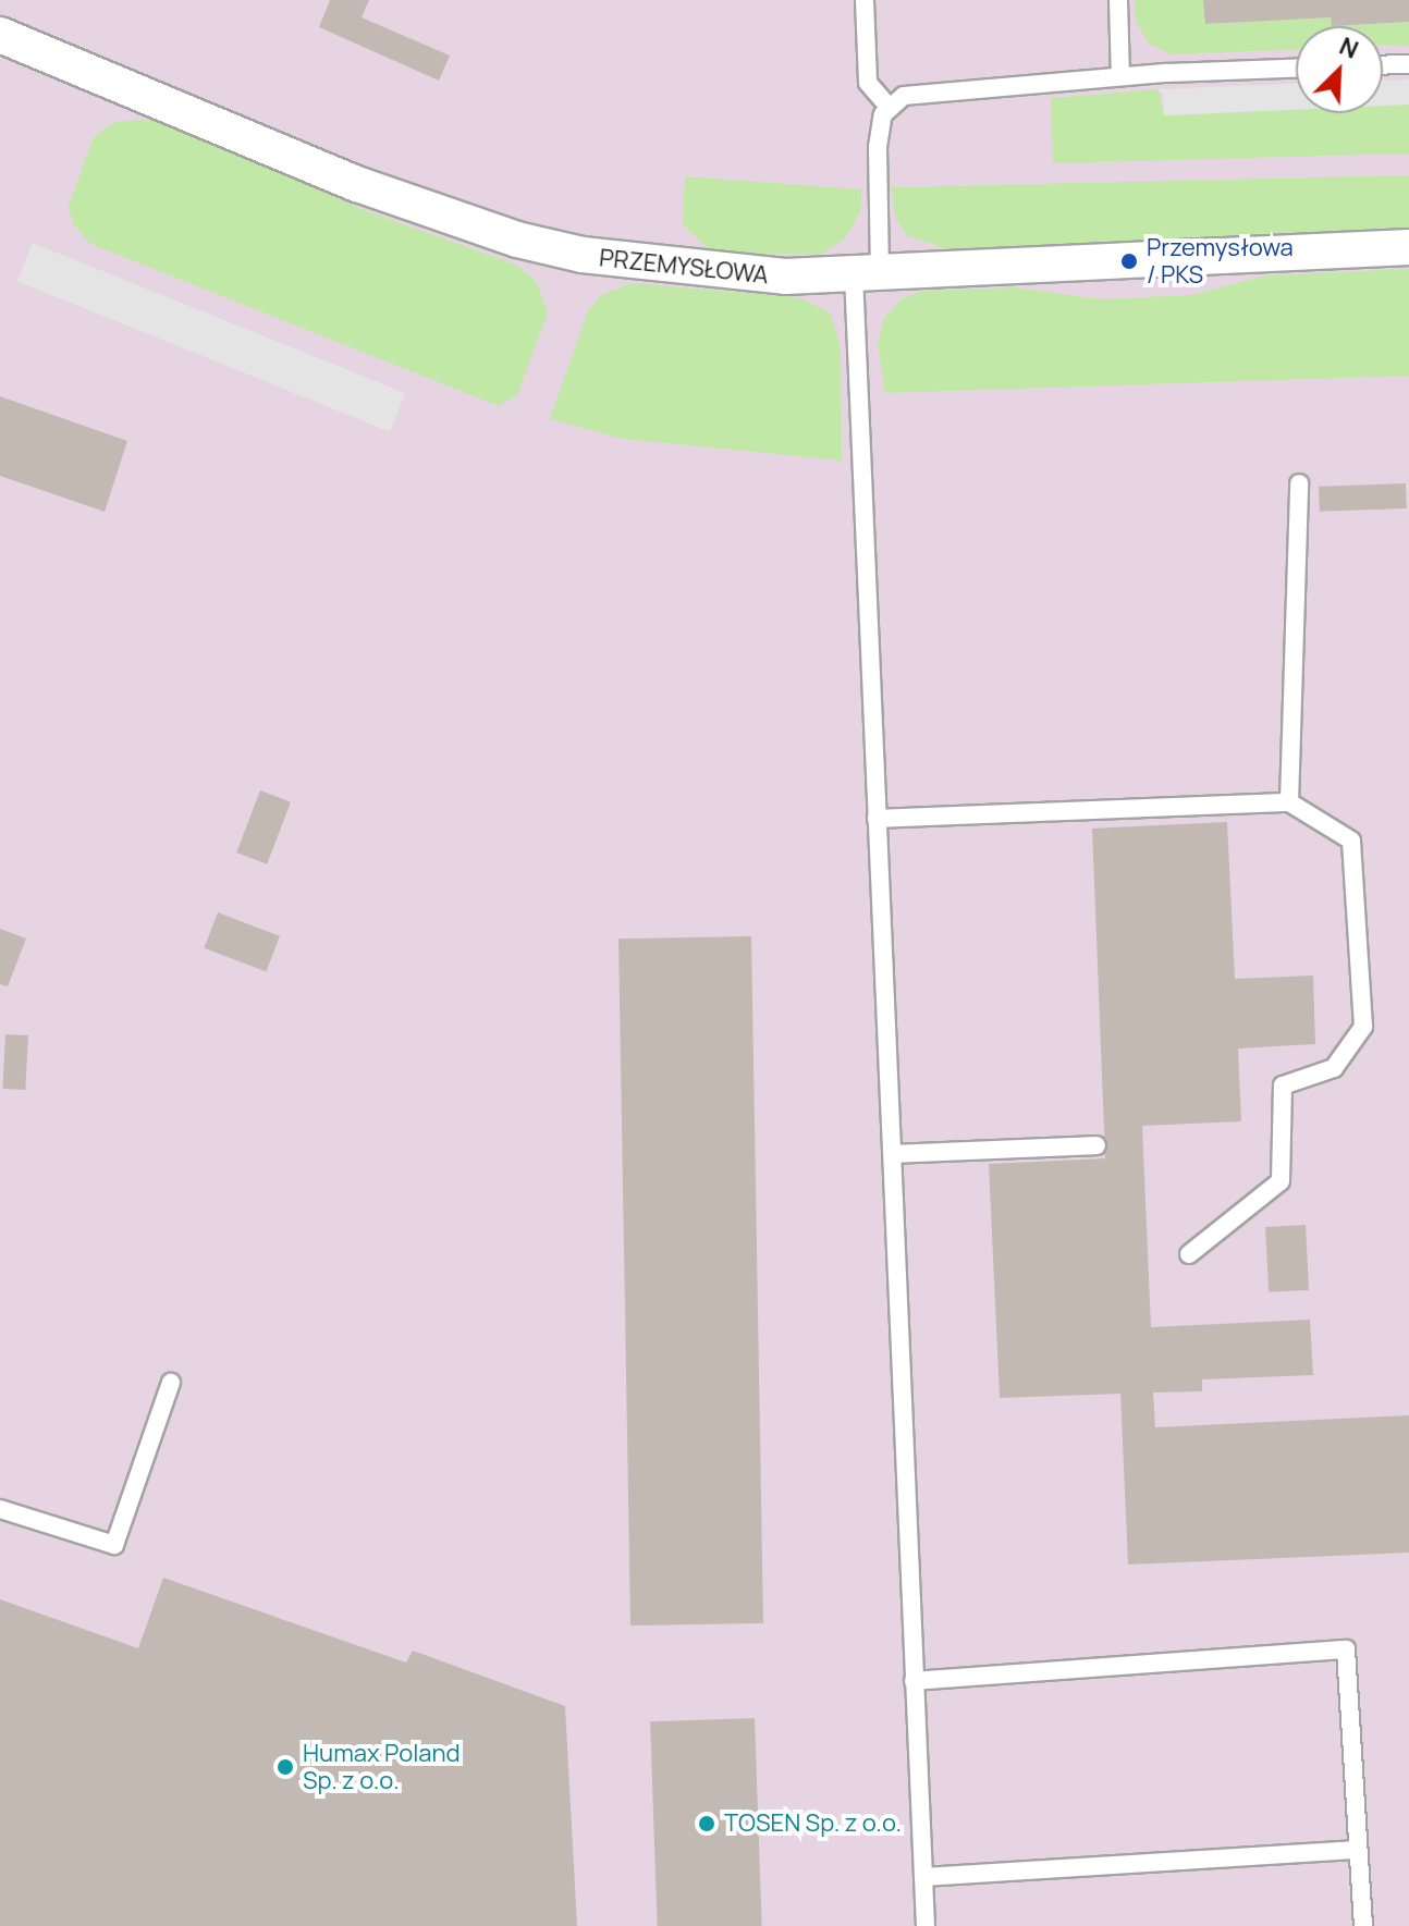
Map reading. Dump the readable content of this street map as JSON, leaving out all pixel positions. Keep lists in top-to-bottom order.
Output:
{
  "streets": {
    "street": ["PRZEMYSŁOWA"]
  },
  "places": ["Przemysłowa / PKS", "Humax Poland Sp. z o.o.", "TOSEN Sp. z o.o."],
  "north": "top right"
}
